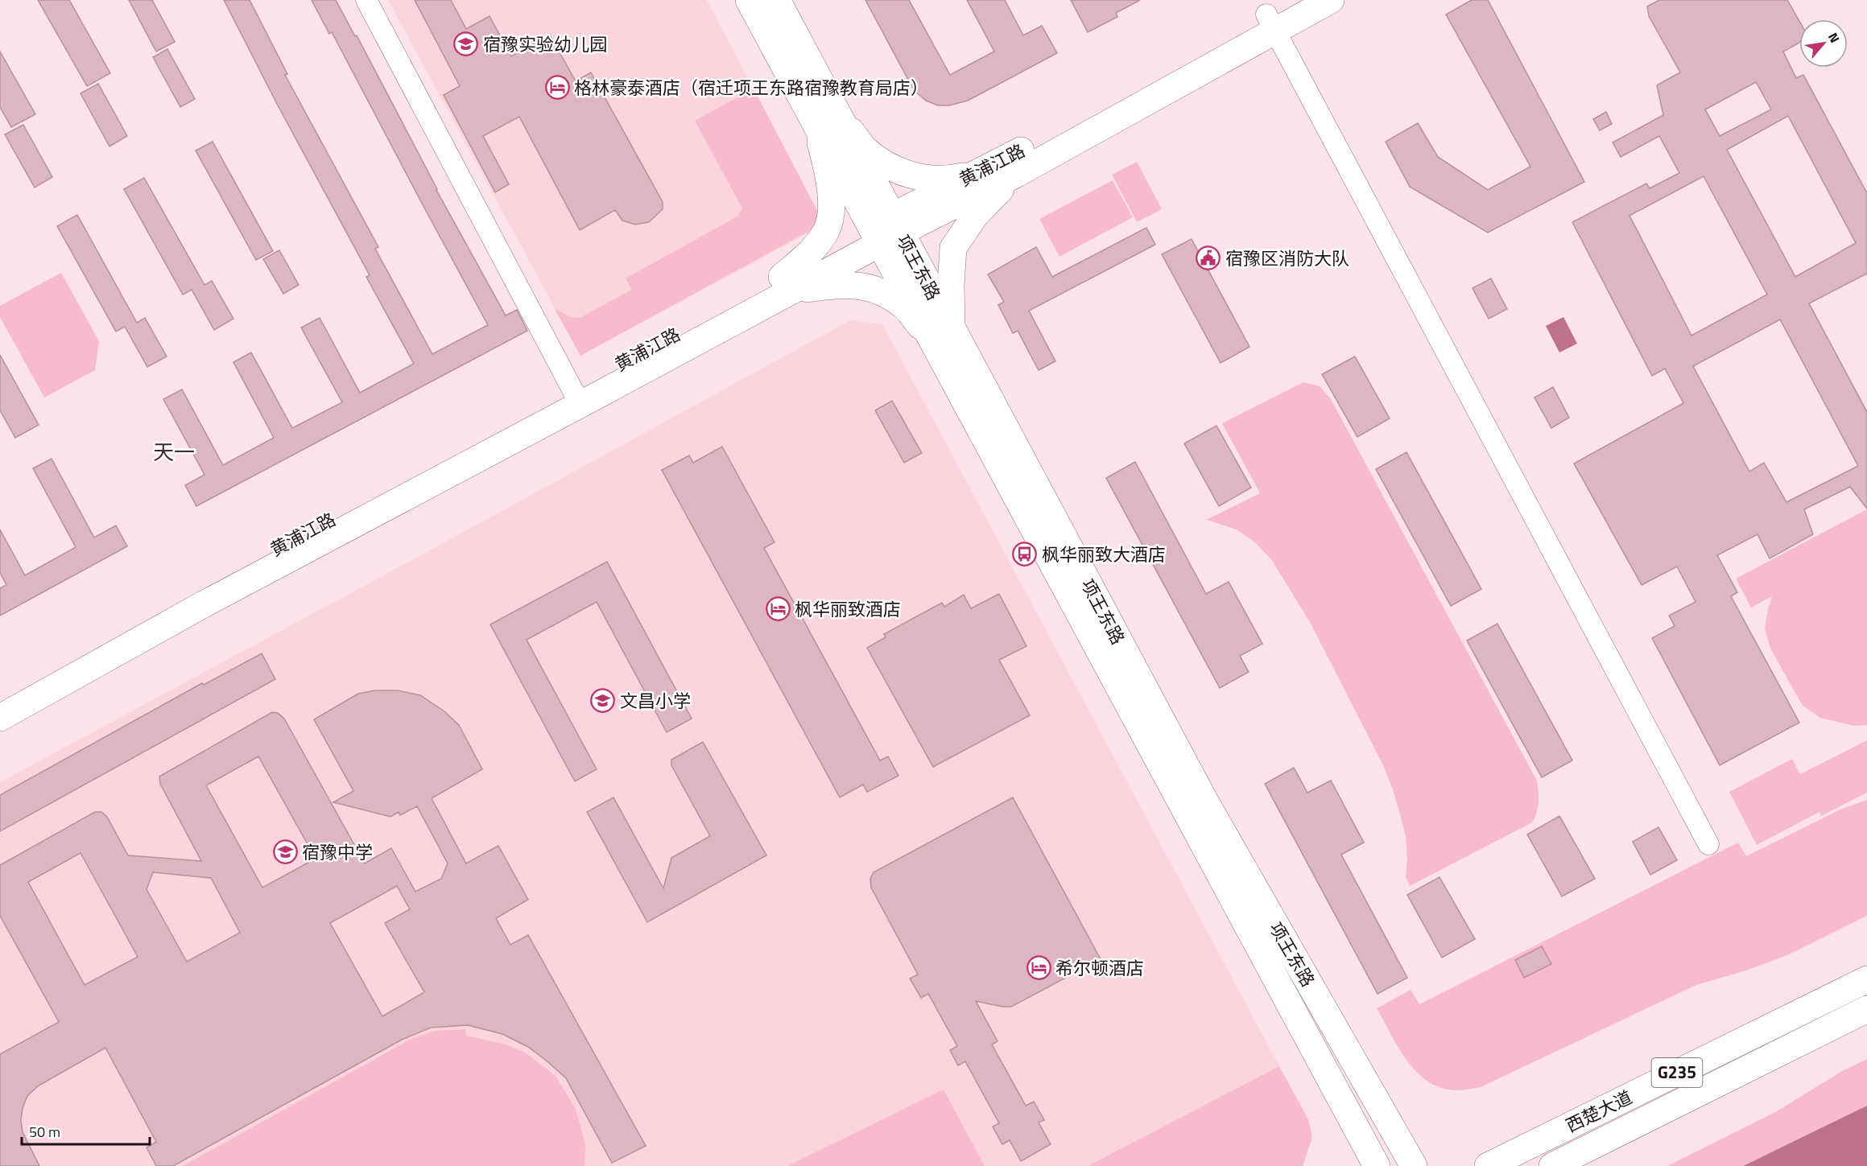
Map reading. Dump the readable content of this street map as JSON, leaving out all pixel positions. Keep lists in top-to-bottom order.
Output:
{
  "streets": {
    "main road": [
      "黄浦江路",
      "项王东路",
      "G235",
      "西楚大道"
    ]
  },
  "crossings": [
    ["黄浦江路", "项王东路"]
  ],
  "districts": ["天一"],
  "places": {
    "school or university": ["宿豫实验幼儿园", "文昌小学", "宿豫中学"],
    "hotel": ["格林豪泰酒店（宿迁项王东路宿豫教育局店）", "枫华丽致酒店", "希尔顿酒店"],
    "public building": ["宿豫区消防大队"],
    "bus stop": ["枫华丽致大酒店"]
  },
  "scale_bar": "50 m",
  "north": "top right"
}
